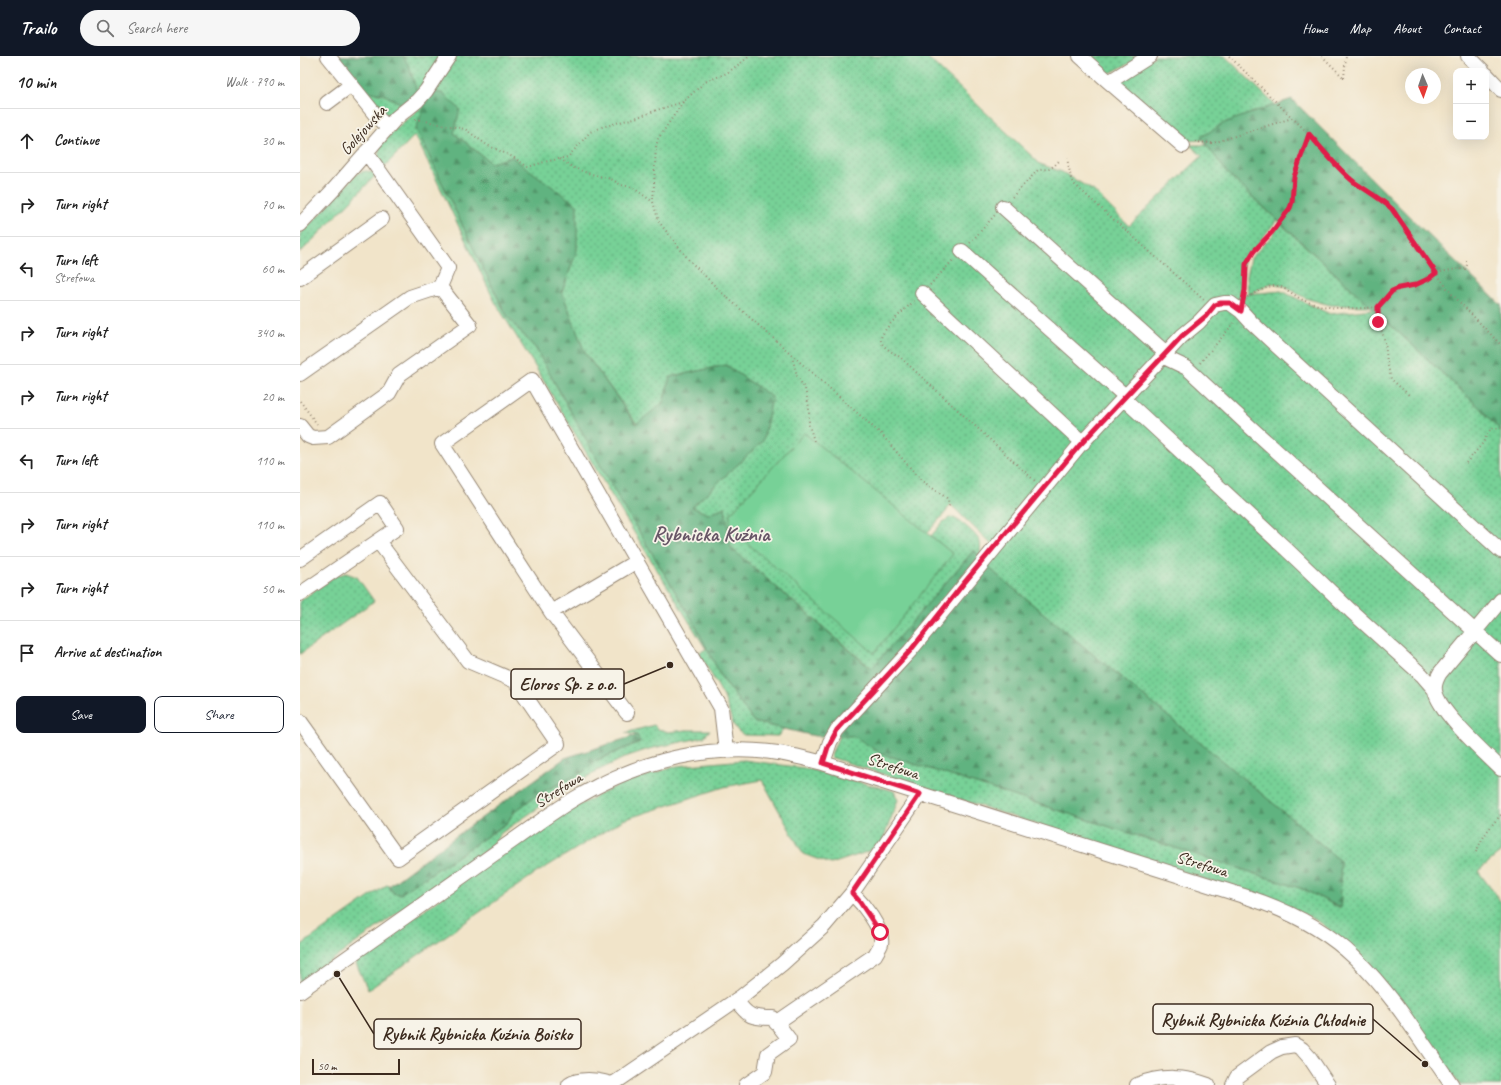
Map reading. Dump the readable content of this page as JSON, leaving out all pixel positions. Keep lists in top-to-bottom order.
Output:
{
  "streets": {
    "street": ["Golejowska", "Strefowa"]
  },
  "districts": ["Rybnicka Kuźnia"],
  "places": ["Eloros Sp. z o.o.", "Rybnik Rybnicka Kuźnia Boisko", "Rybnik Rybnicka Kuźnia Chłodnie"],
  "scale_bar": "50 m",
  "north": "bottom",
  "page": {
    "header": "Trailo",
    "search": "Search here",
    "nav": [
      "Home",
      "Map",
      "About",
      "Contact"
    ],
    "heading": ["10 min", "Walk · 790 m"],
    "map_buttons": ["+", "−"],
    "list": [
      ["Continue", "30 m"],
      ["Turn right", "70 m"],
      ["Turn left", "Strefowa", "60 m"],
      ["Turn right", "340 m"],
      ["Turn right", "20 m"],
      ["Turn left", "110 m"],
      ["Turn right", "110 m"],
      ["Turn right", "50 m"],
      "Arrive at destination"
    ],
    "buttons": ["Save", "Share"],
    "scale": "50 m"
  }
}
